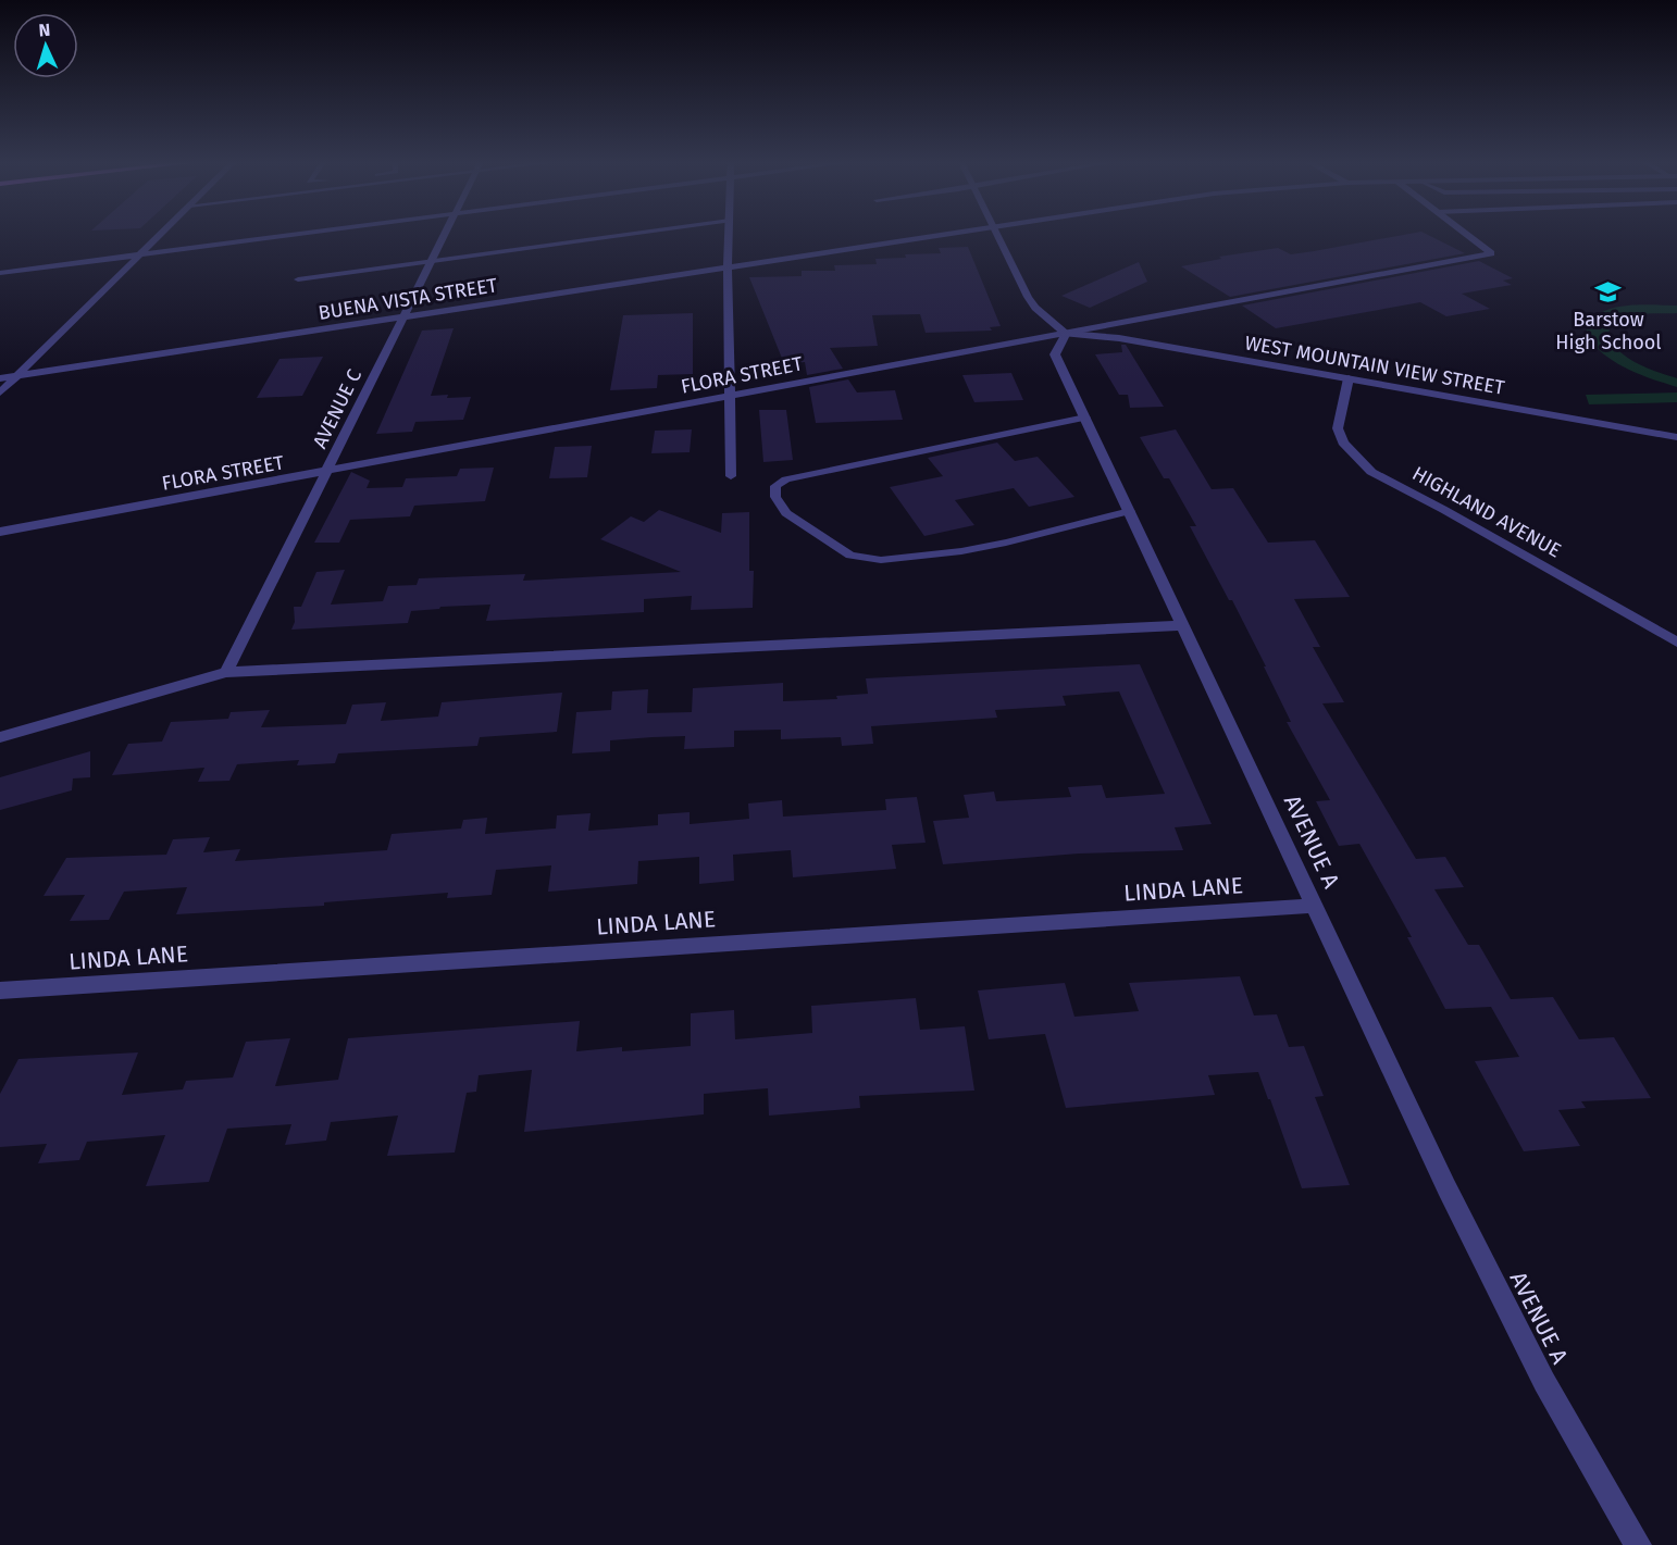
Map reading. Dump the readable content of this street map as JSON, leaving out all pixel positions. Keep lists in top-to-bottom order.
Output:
{
  "streets": {
    "street": [
      "BUENA VISTA STREET",
      "WEST MOUNTAIN VIEW STREET",
      "FLORA STREET",
      "AVENUE C",
      "HIGHLAND AVENUE",
      "AVENUE A",
      "LINDA LANE"
    ]
  },
  "crossings": [
    ["BUENA VISTA STREET", "AVENUE C"],
    ["WEST MOUNTAIN VIEW STREET", "FLORA STREET"],
    ["WEST MOUNTAIN VIEW STREET", "HIGHLAND AVENUE"],
    ["WEST MOUNTAIN VIEW STREET", "AVENUE A"],
    ["FLORA STREET", "AVENUE C"],
    ["FLORA STREET", "AVENUE A"],
    ["AVENUE A", "LINDA LANE"]
  ],
  "places": {
    "school or university": ["Barstow High School"]
  },
  "north": "top"
}
